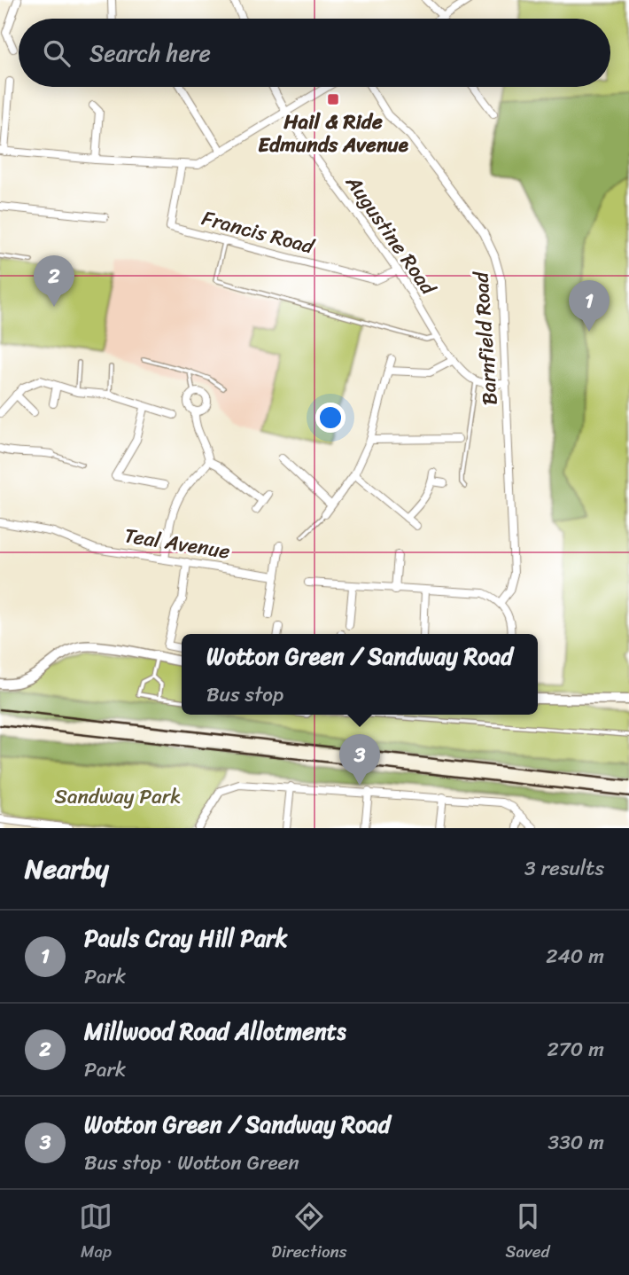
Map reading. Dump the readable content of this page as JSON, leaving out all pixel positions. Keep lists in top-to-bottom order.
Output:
{
  "streets": {
    "street": [
      "Francis Road",
      "Augustine Road",
      "Barnfield Road",
      "Teal Avenue"
    ]
  },
  "crossings": [
    ["Francis Road", "Augustine Road"]
  ],
  "parks": ["Sandway Park"],
  "places": {
    "transit": ["Hail & Ride Edmunds Avenue"]
  },
  "page": {
    "search": "Search here",
    "pins": ["2", "1", "3"],
    "popup": ["Wotton Green / Sandway Road", "Bus stop"],
    "heading": ["Nearby", "3 results"],
    "list": [
      {
        "mark": "1",
        "name": "Pauls Cray Hill Park",
        "note": "Park",
        "value": "240 m"
      },
      {
        "mark": "2",
        "name": "Millwood Road Allotments",
        "note": "Park",
        "value": "270 m"
      },
      {
        "mark": "3",
        "name": "Wotton Green / Sandway Road",
        "note": "Bus stop · Wotton Green",
        "value": "330 m"
      }
    ],
    "nav": ["Map", "Directions", "Saved"]
  }
}
